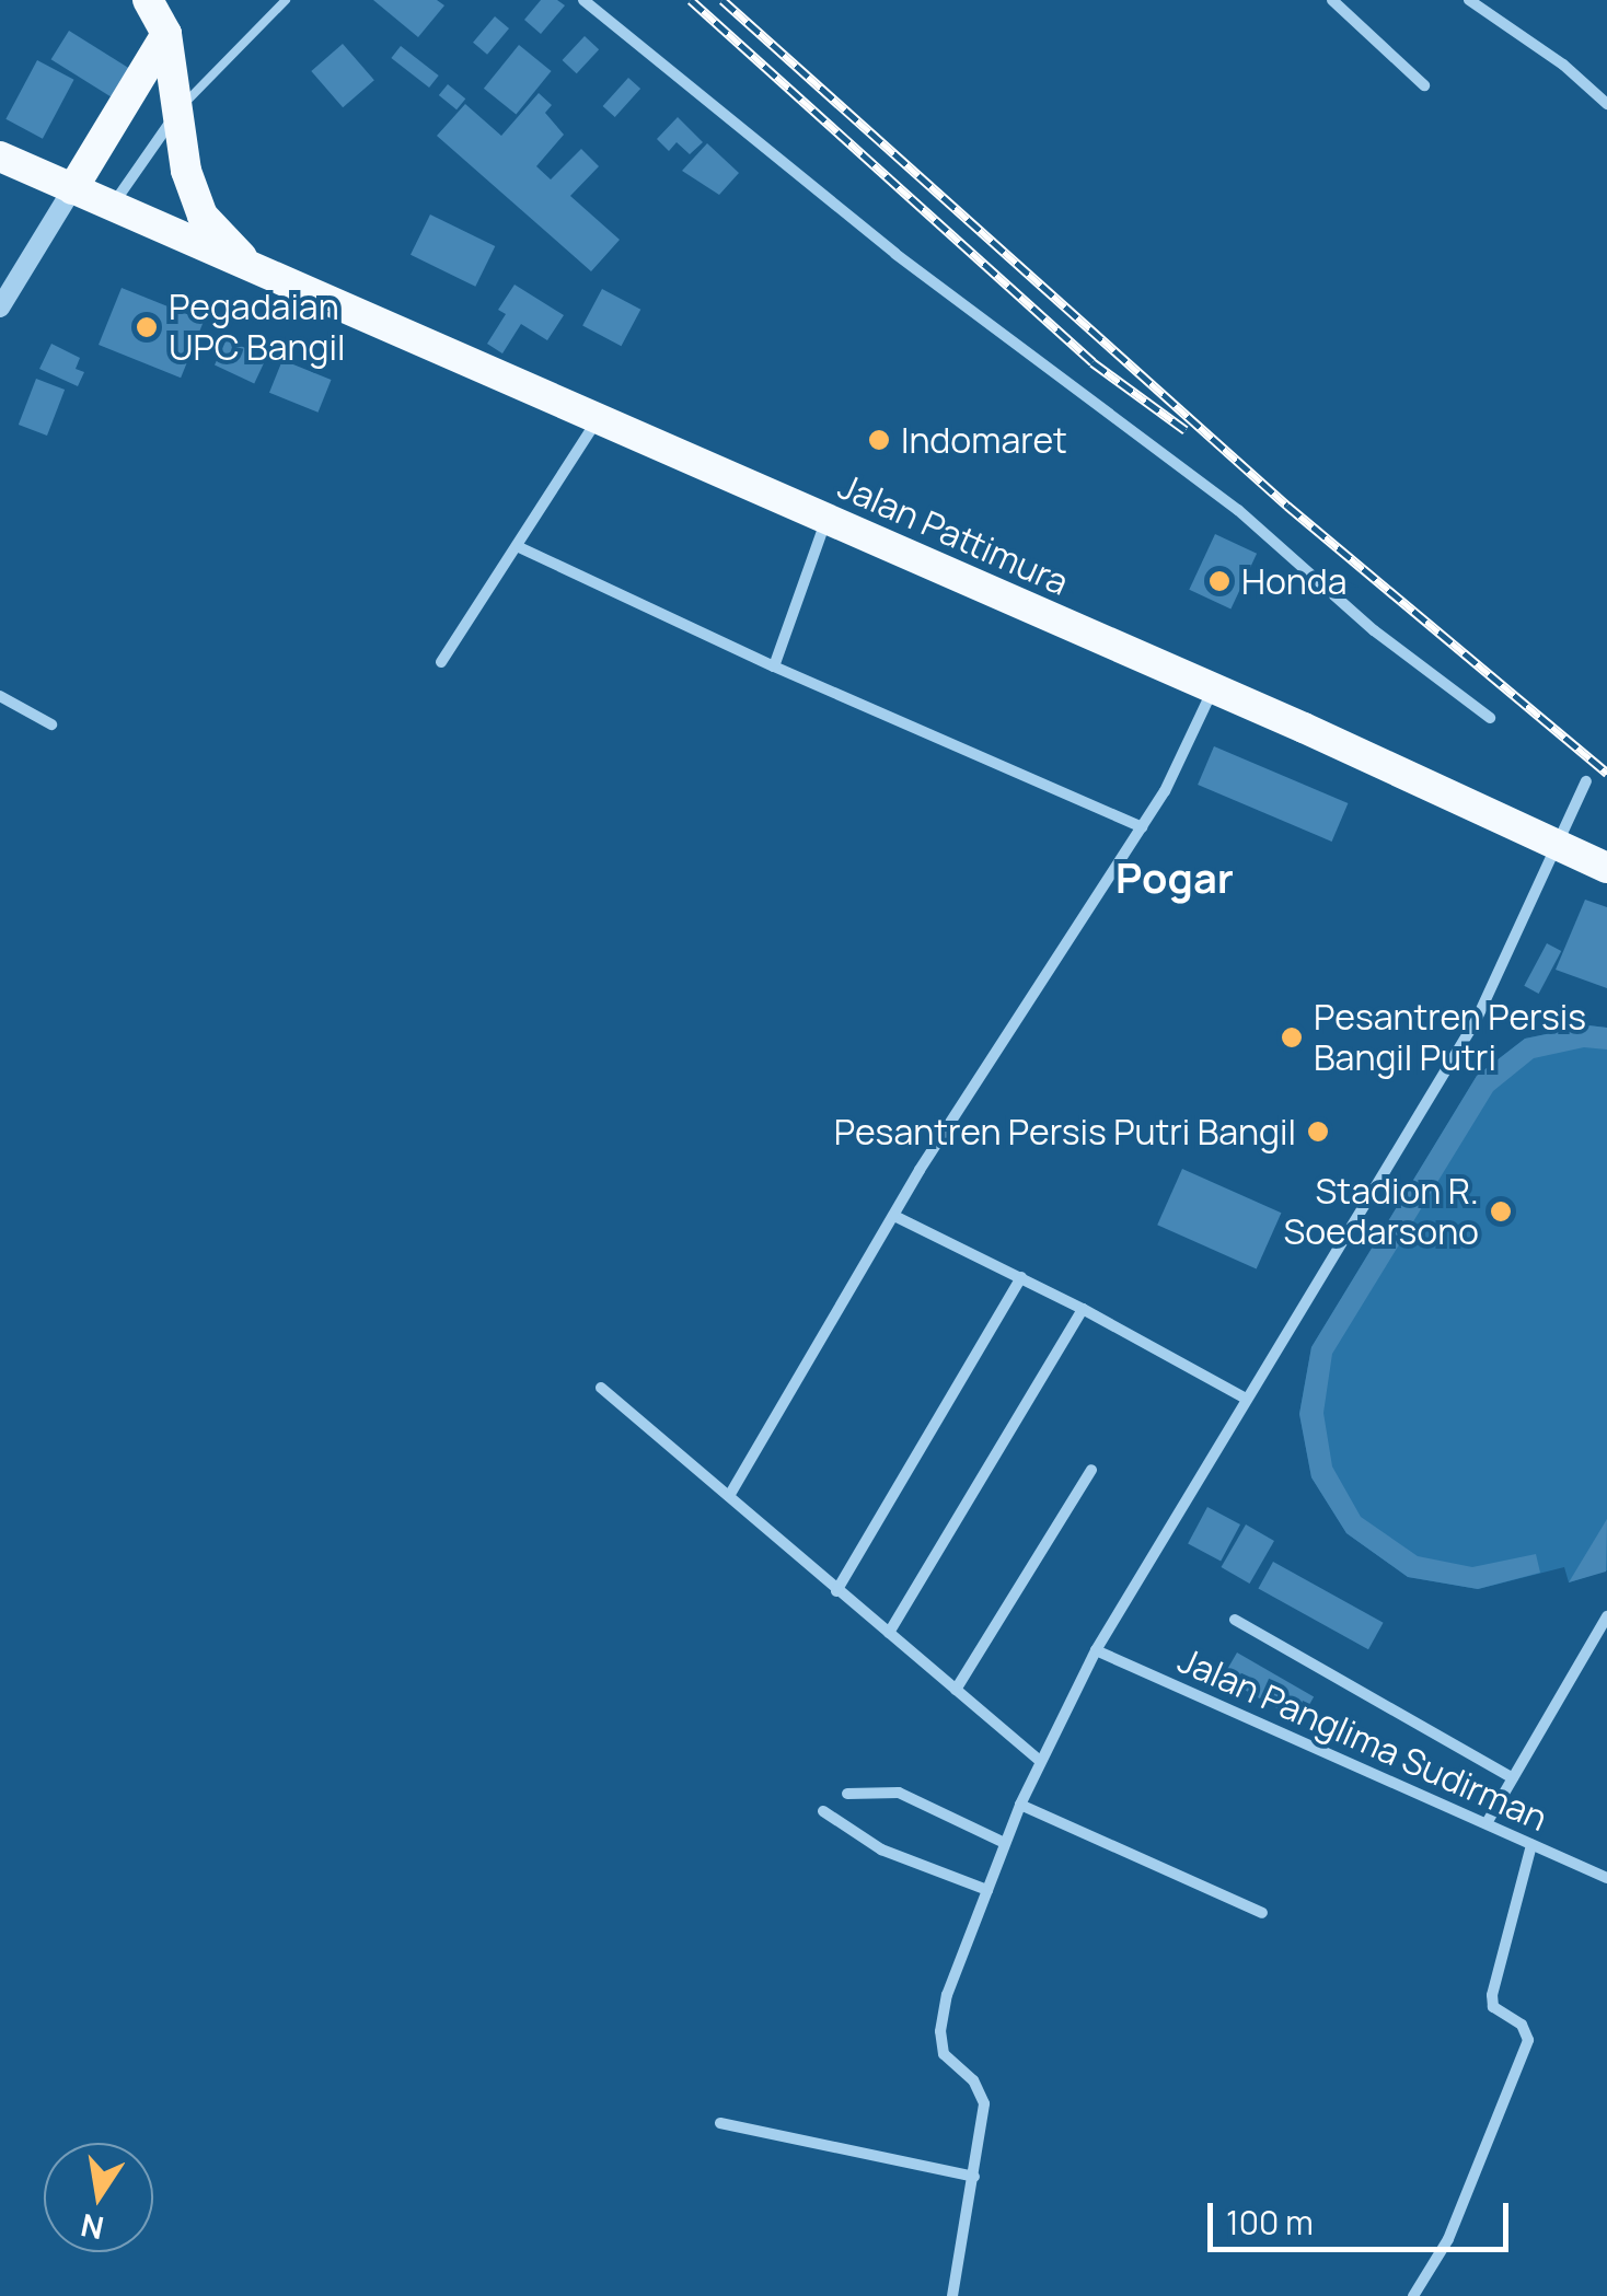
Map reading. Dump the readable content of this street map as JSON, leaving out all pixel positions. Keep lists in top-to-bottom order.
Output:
{
  "streets": {
    "highway": ["Jalan Pattimura"],
    "street": ["Jalan Panglima Sudirman"]
  },
  "districts": ["Pogar"],
  "places": [
    "Pegadaian UPC Bangil",
    "Indomaret",
    "Honda",
    "Pesantren Persis Bangil Putri",
    "Pesantren Persis Putri Bangil",
    "Stadion R. Soedarsono"
  ],
  "scale_bar": "100 m",
  "north": "bottom"
}
